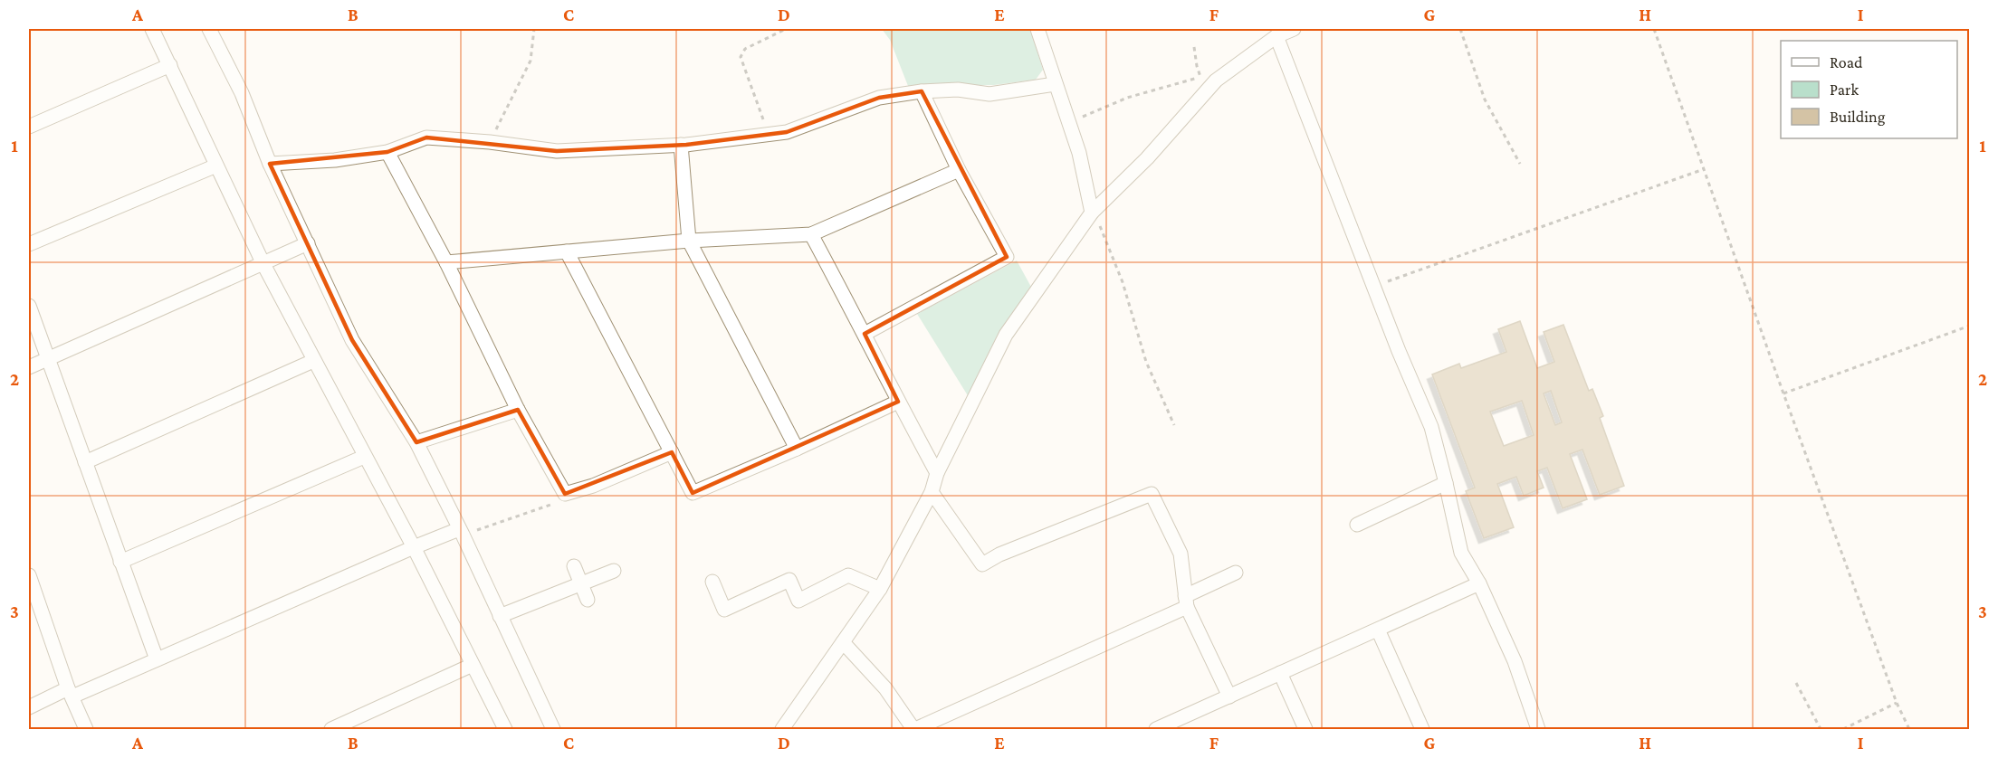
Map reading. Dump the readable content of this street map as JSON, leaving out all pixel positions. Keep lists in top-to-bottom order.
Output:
{
  "legend": ["Road", "Park", "Building"],
  "grid": {
    "columns": [
      "A",
      "B",
      "C",
      "D",
      "E",
      "F",
      "G",
      "H",
      "I"
    ],
    "rows": ["1", "2", "3"]
  }
}
